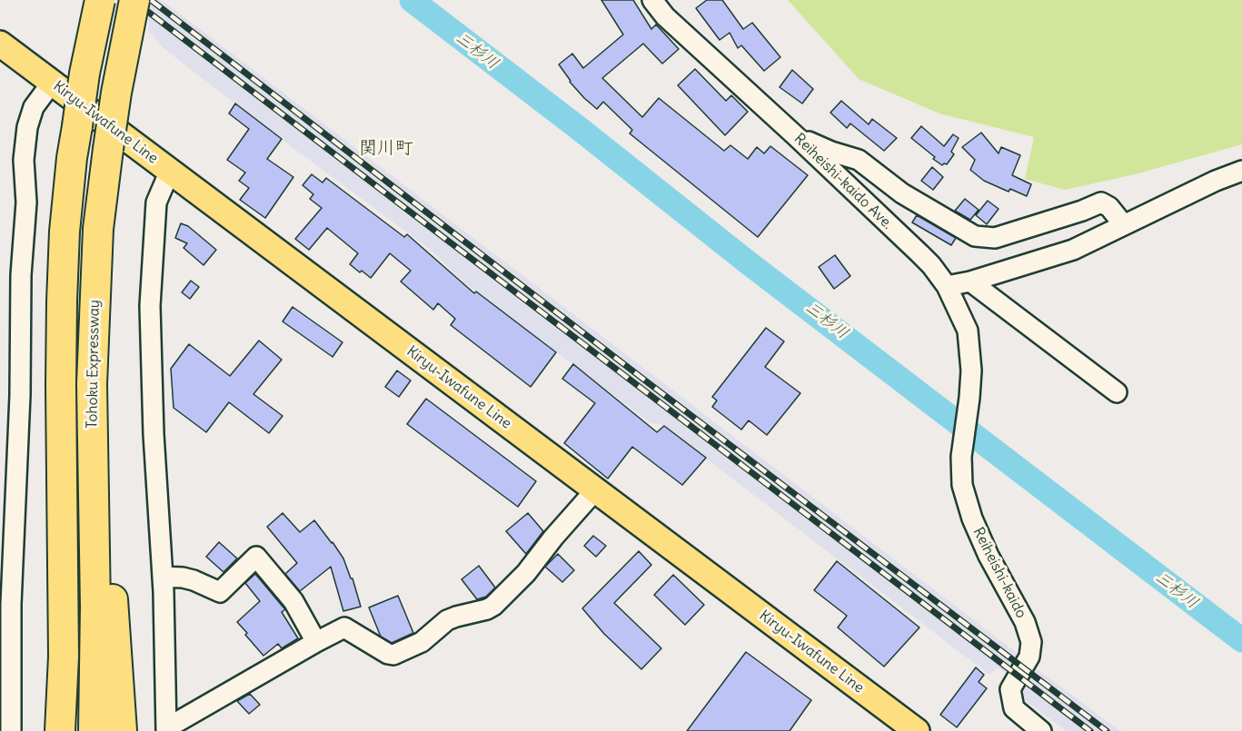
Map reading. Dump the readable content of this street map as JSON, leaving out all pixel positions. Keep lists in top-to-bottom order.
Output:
{
  "streets": {
    "highway": ["Tohoku Expressway"],
    "main road": ["Kiryu-Iwafune Line"],
    "street": ["Reiheishi-kaido Ave.", "Reiheishi-kaido"]
  },
  "crossings": [
    ["Reiheishi-kaido Ave.", "Reiheishi-kaido"]
  ],
  "districts": ["関川町"],
  "water": ["三杉川"]
}
